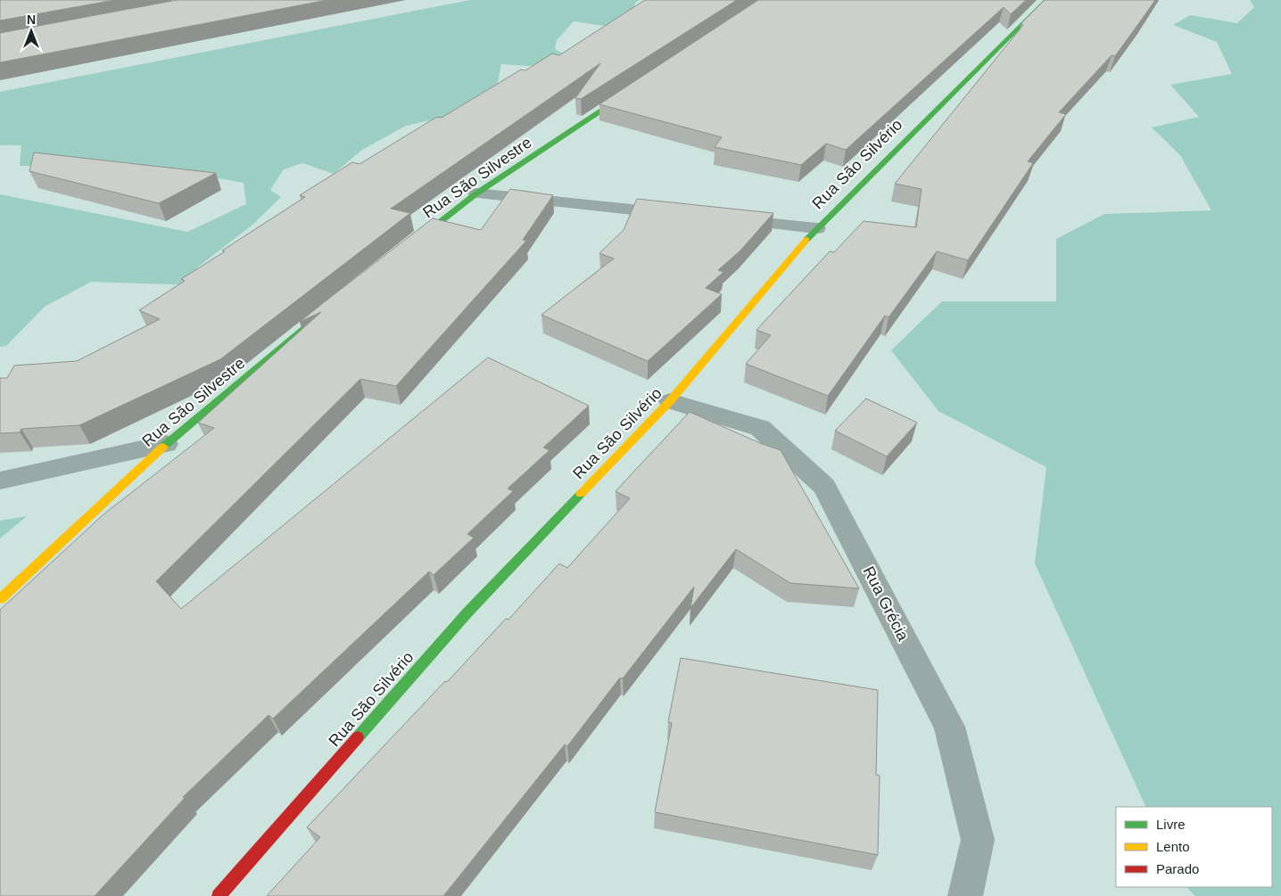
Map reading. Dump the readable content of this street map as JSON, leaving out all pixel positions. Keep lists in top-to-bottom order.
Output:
{
  "streets": {
    "street": ["Rua São Silvério", "Rua São Silvestre", "Rua Grécia"]
  },
  "crossings": [
    ["Rua São Silvério", "Rua Grécia"]
  ],
  "legend": ["Livre", "Lento", "Parado"],
  "north": "top"
}
